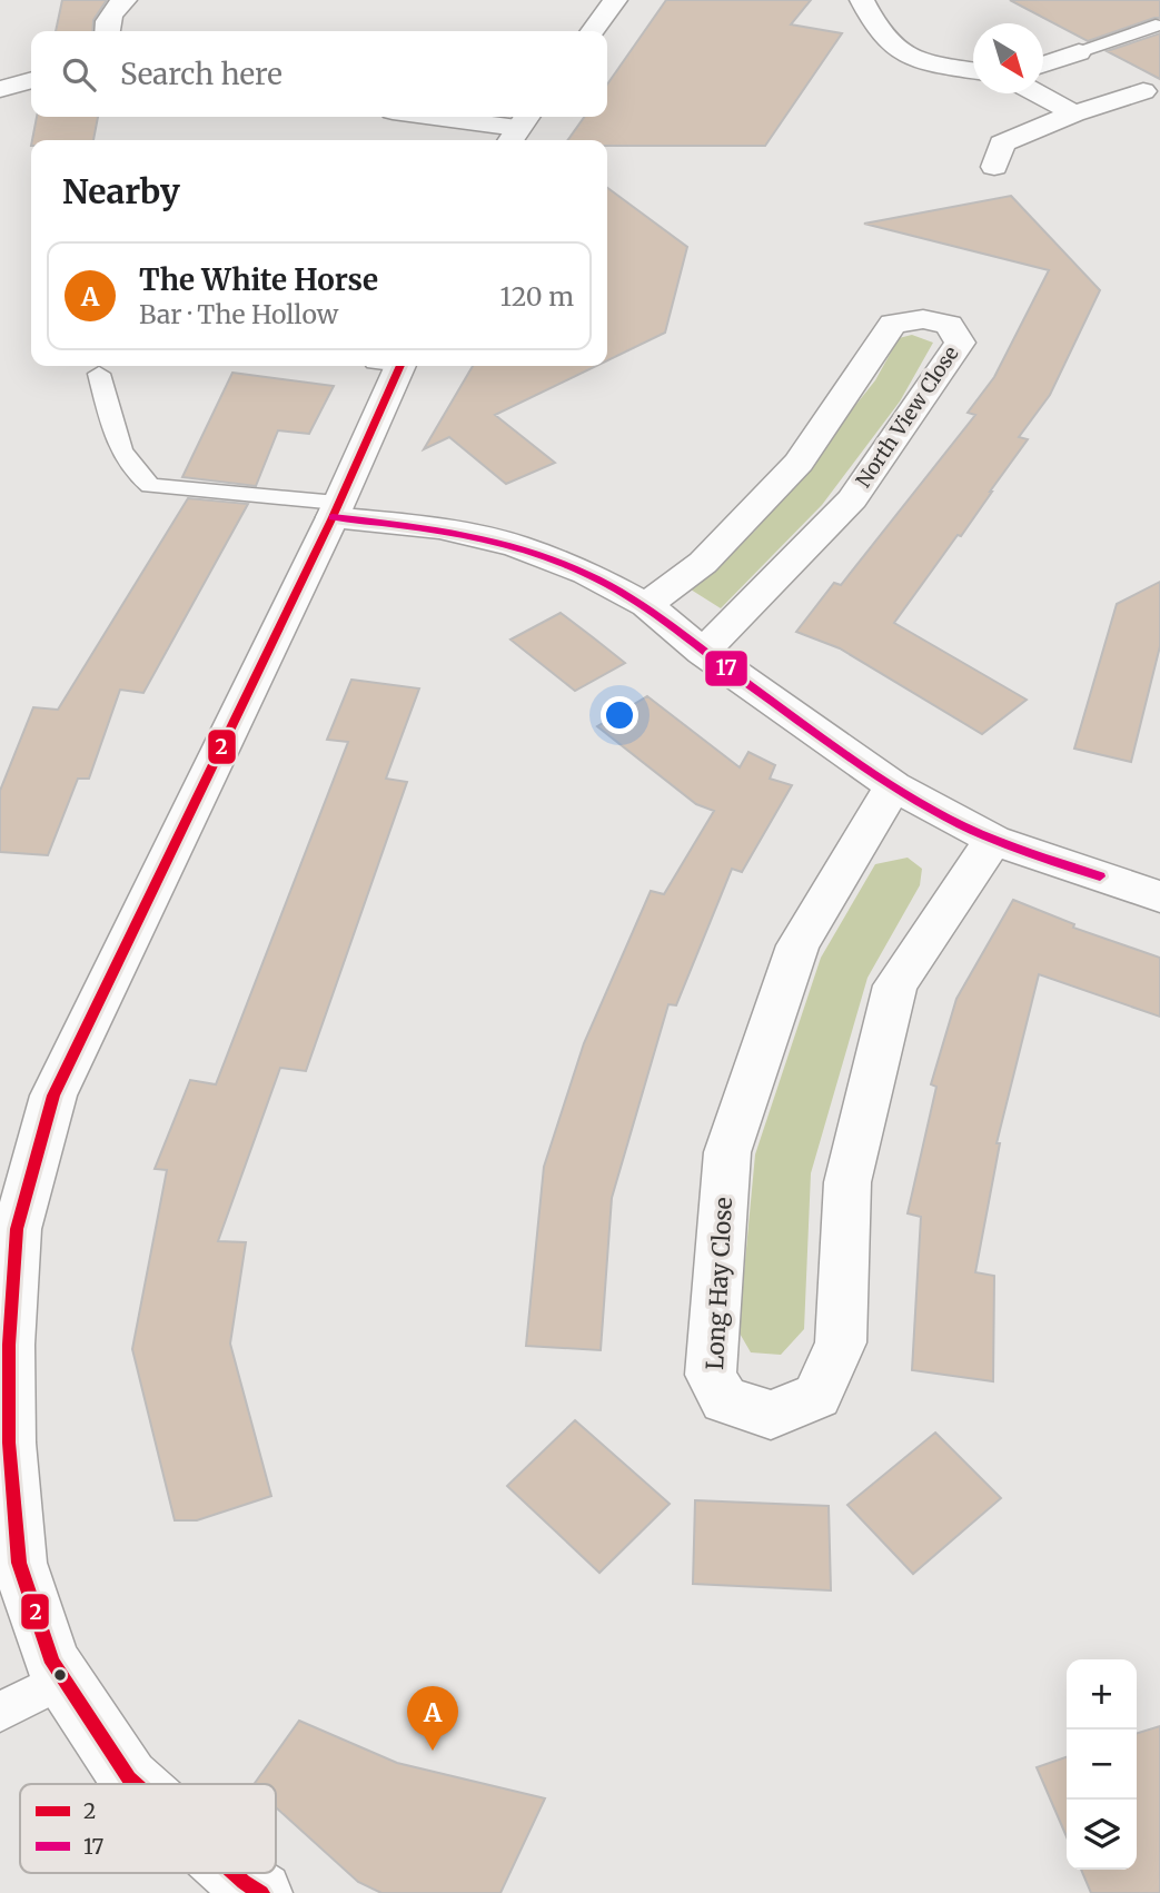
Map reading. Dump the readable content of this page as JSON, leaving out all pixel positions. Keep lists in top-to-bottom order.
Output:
{
  "streets": {
    "street": ["North View Close", "Long Hay Close"]
  },
  "lines": ["transit line 2", "transit line 17"],
  "legend": ["2", "17"],
  "north": "bottom right",
  "page": {
    "search": "Search here",
    "heading": "Nearby",
    "list": [
      {
        "mark": "A",
        "name": "The White Horse",
        "note": "Bar · The Hollow",
        "value": "120 m"
      }
    ],
    "map_buttons": ["+", "−"],
    "pins": "A"
  }
}
